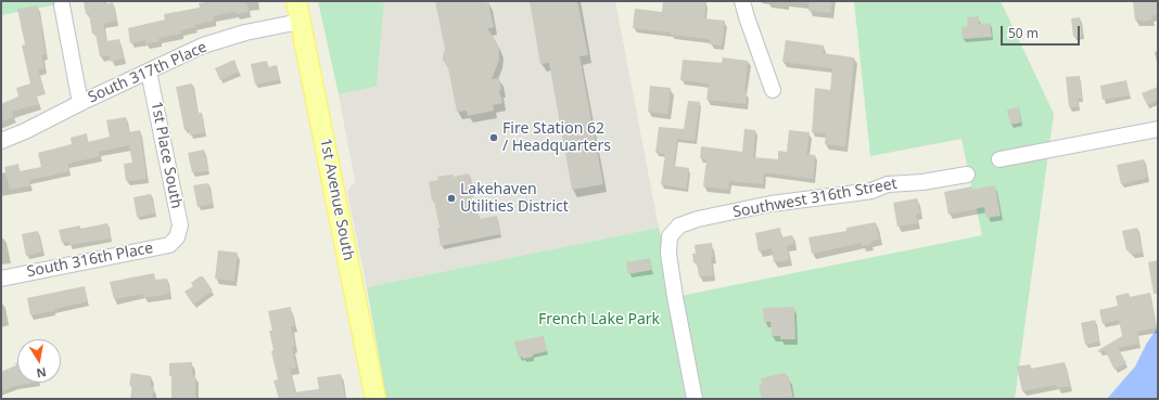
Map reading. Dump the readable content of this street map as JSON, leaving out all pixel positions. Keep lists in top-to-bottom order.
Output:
{
  "streets": {
    "main road": ["1st Avenue South"],
    "street": [
      "South 317th Place",
      "1st Place South",
      "Southwest 316th Street",
      "South 316th Place"
    ]
  },
  "crossings": [
    ["South 317th Place", "1st Place South"],
    ["South 317th Place", "1st Avenue South"],
    ["1st Place South", "South 316th Place"]
  ],
  "parks": ["French Lake Park"],
  "places": ["Fire Station 62 / Headquarters", "Lakehaven Utilities District"],
  "scale_bar": "50 m",
  "north": "bottom"
}
